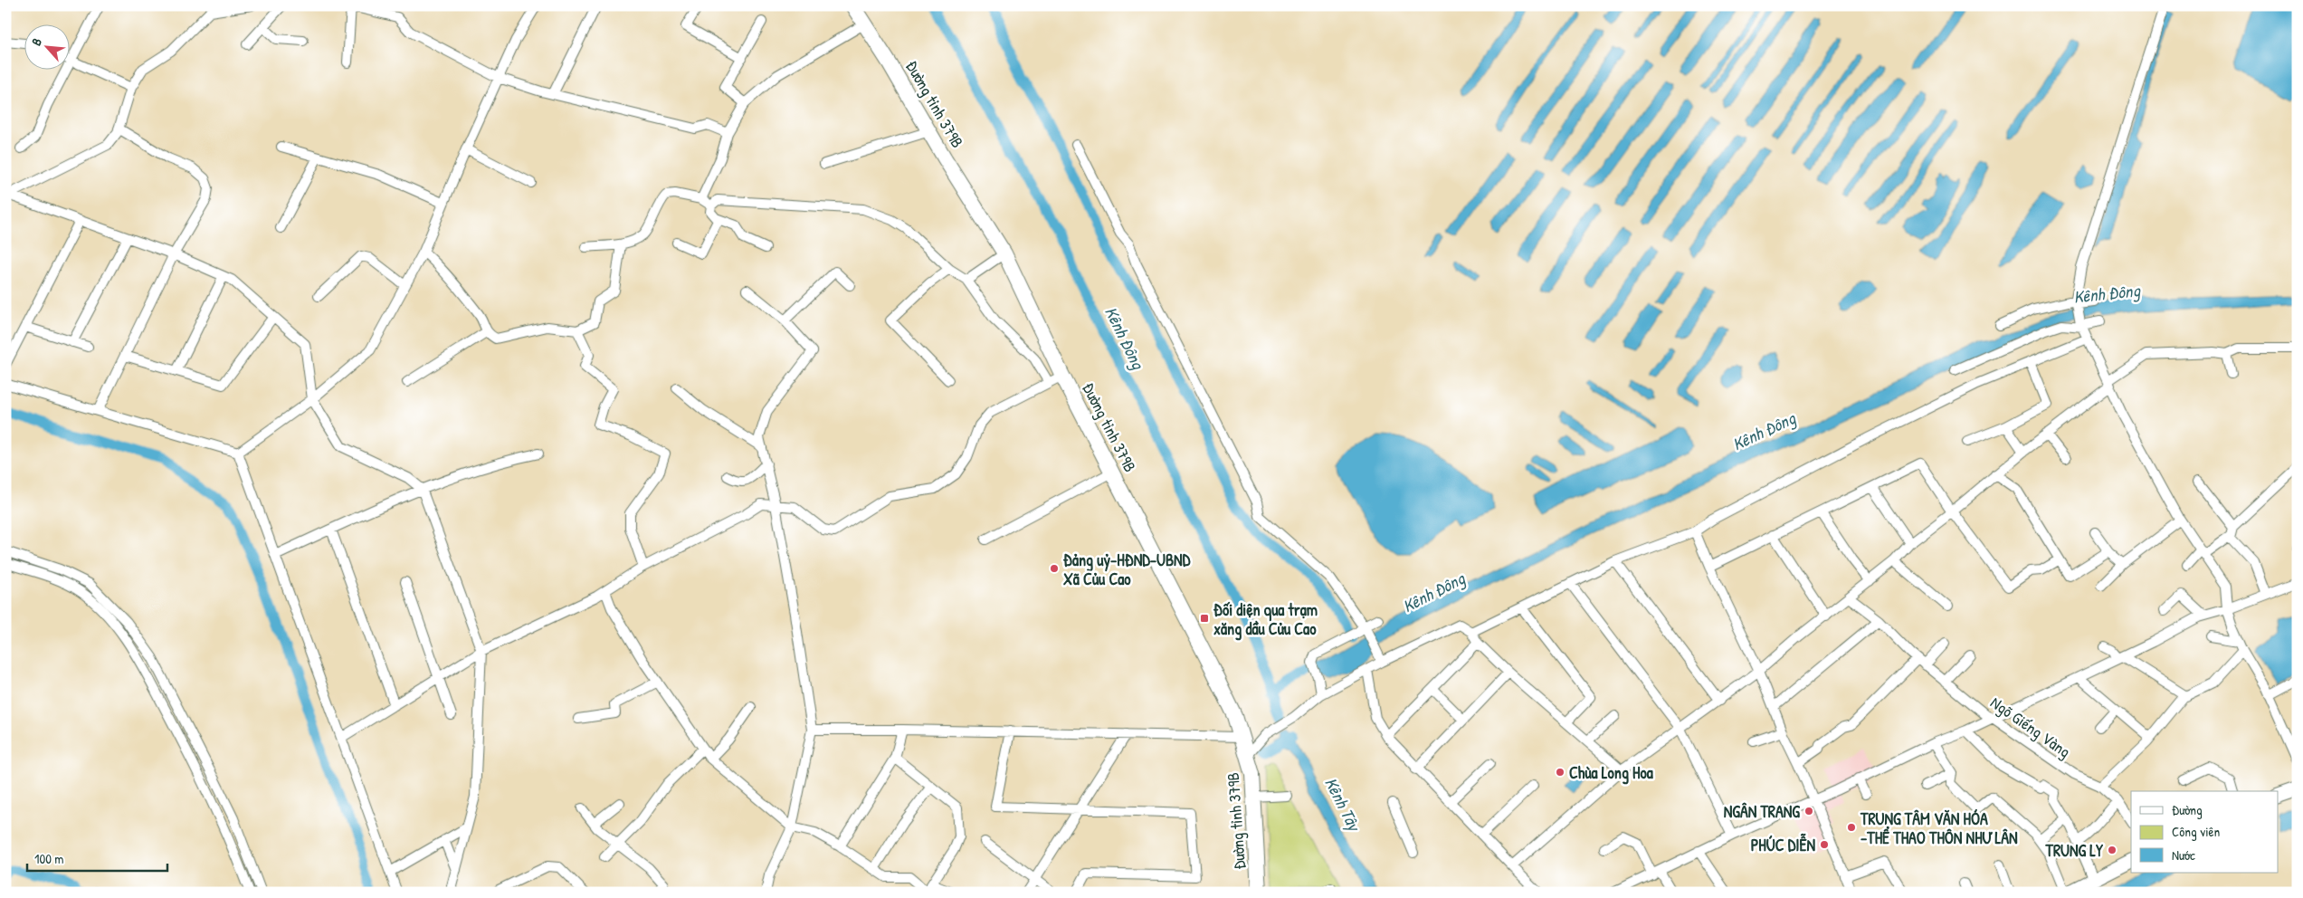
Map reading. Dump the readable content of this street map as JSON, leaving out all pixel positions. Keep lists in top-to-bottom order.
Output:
{
  "streets": {
    "main road": ["Đường tỉnh 379B"],
    "street": ["Ngõ Giếng Vàng"]
  },
  "water": ["Kênh Đông", "Kênh Tây"],
  "places": {
    "other": [
      "Đảng uỷ-HĐND-UBND Xã Củu Cao",
      "Chùa Long Hoa",
      "NGÂN TRANG",
      "TRUNG TÂM VĂN HÓA -THỂ THAO THÔN NHƯ LÂN",
      "PHÚC DIỄN",
      "TRUNG LY"
    ],
    "transit": ["Đối diện qua trạm xăng dầu Cửu Cao"]
  },
  "legend": ["Đường", "Công viên", "Nước"],
  "scale_bar": "100 m",
  "north": "top left"
}
